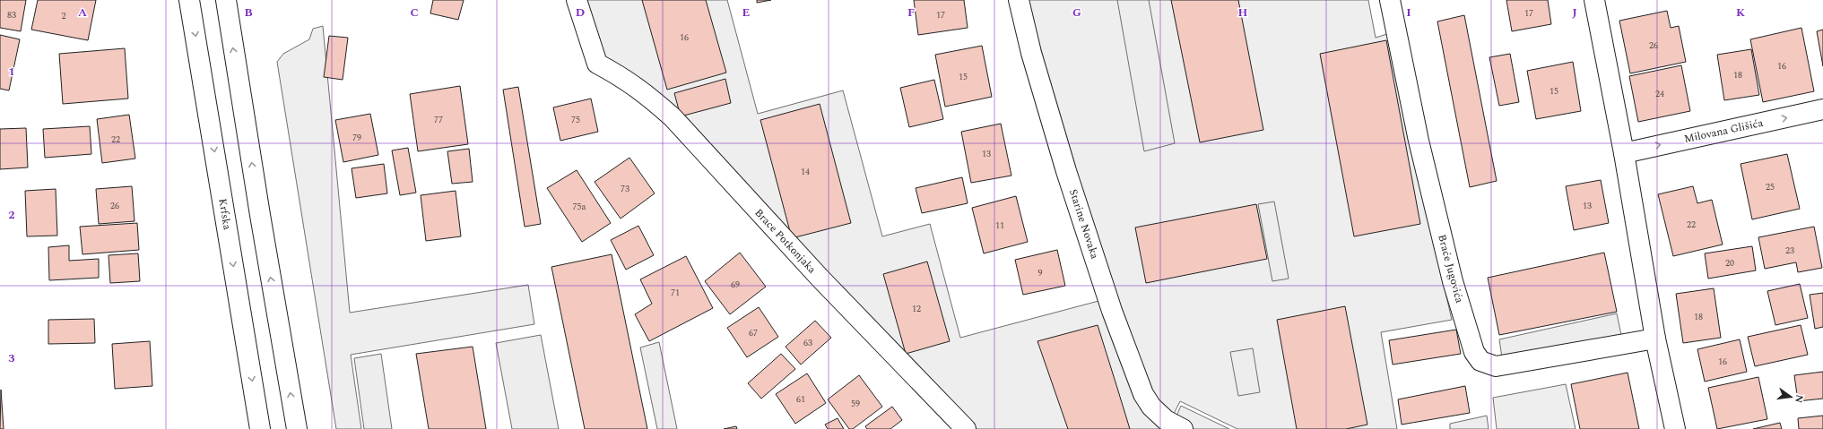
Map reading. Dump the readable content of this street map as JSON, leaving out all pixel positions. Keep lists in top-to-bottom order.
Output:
{
  "streets": {
    "street": [
      "Milovana Glišića",
      "Krfska",
      "Starine Novaka",
      "Brace Potkonjaka",
      "Braće Jugovića"
    ]
  },
  "one_way": ["Milovana Glišića"],
  "house_numbers": [
    "17",
    "83",
    "17",
    "2",
    "16",
    "26",
    "16",
    "18",
    "15",
    "15",
    "24",
    "77",
    "75",
    "79",
    "22",
    "13",
    "14",
    "25",
    "73",
    "26",
    "13",
    "75a",
    "22",
    "11",
    "23",
    "20",
    "9",
    "69",
    "71",
    "12",
    "18",
    "67",
    "63",
    "16",
    "61",
    "59"
  ],
  "north": "right",
  "grid": {
    "columns": [
      "A",
      "B",
      "C",
      "D",
      "E",
      "F",
      "G",
      "H",
      "I",
      "J",
      "K"
    ],
    "rows": ["1", "2", "3"]
  }
}
